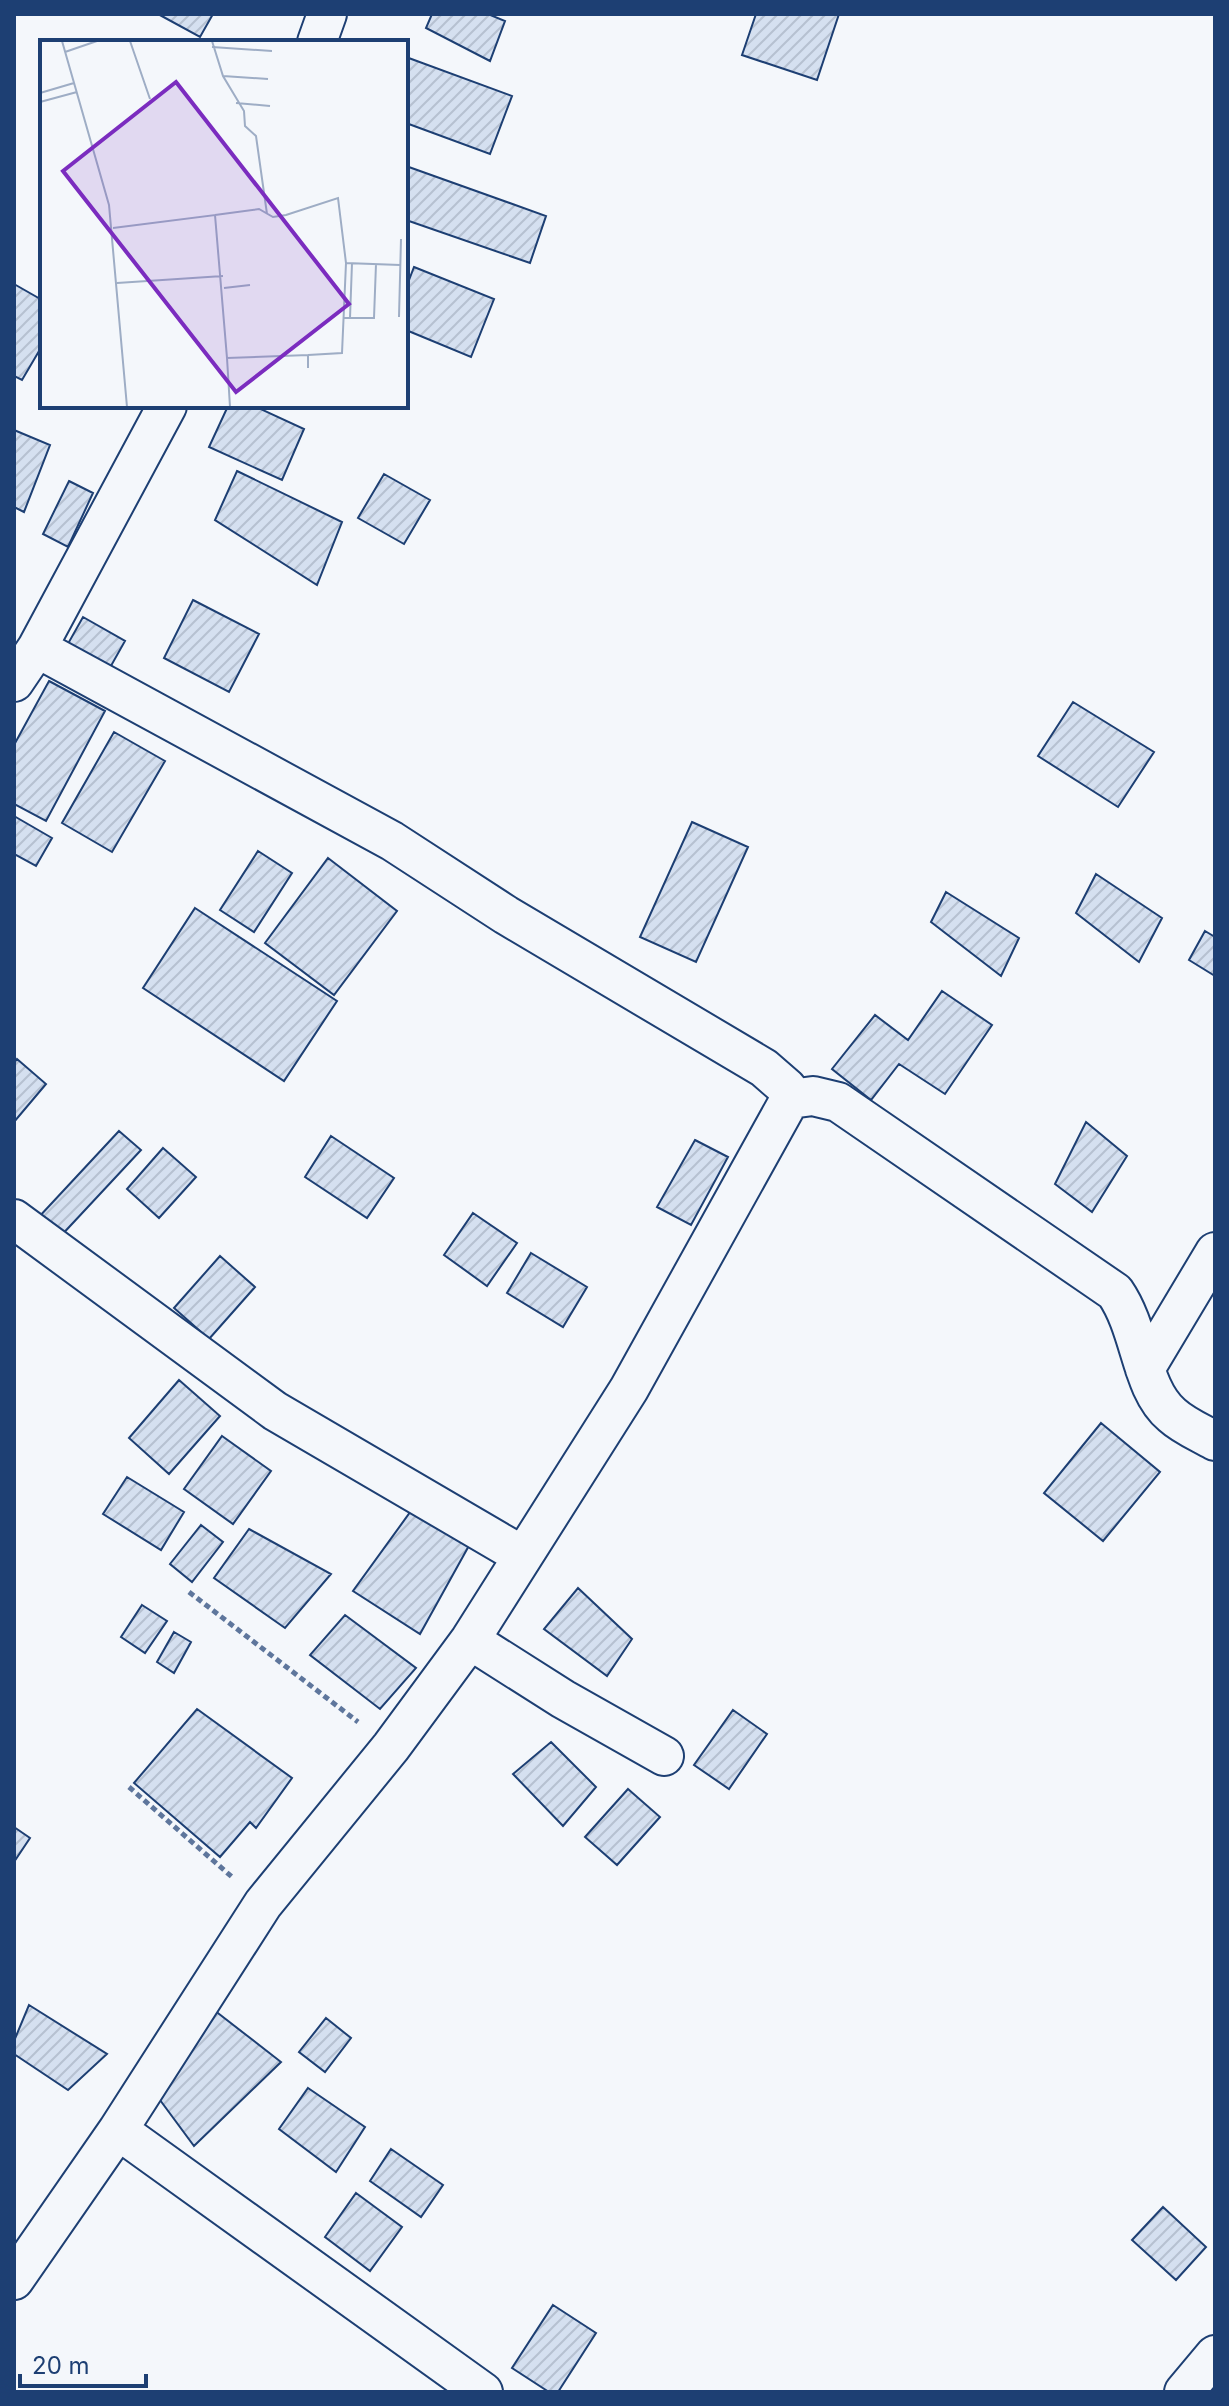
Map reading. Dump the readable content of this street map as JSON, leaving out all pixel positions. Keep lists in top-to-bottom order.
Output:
{
  "scale_bar": "20 m"
}
